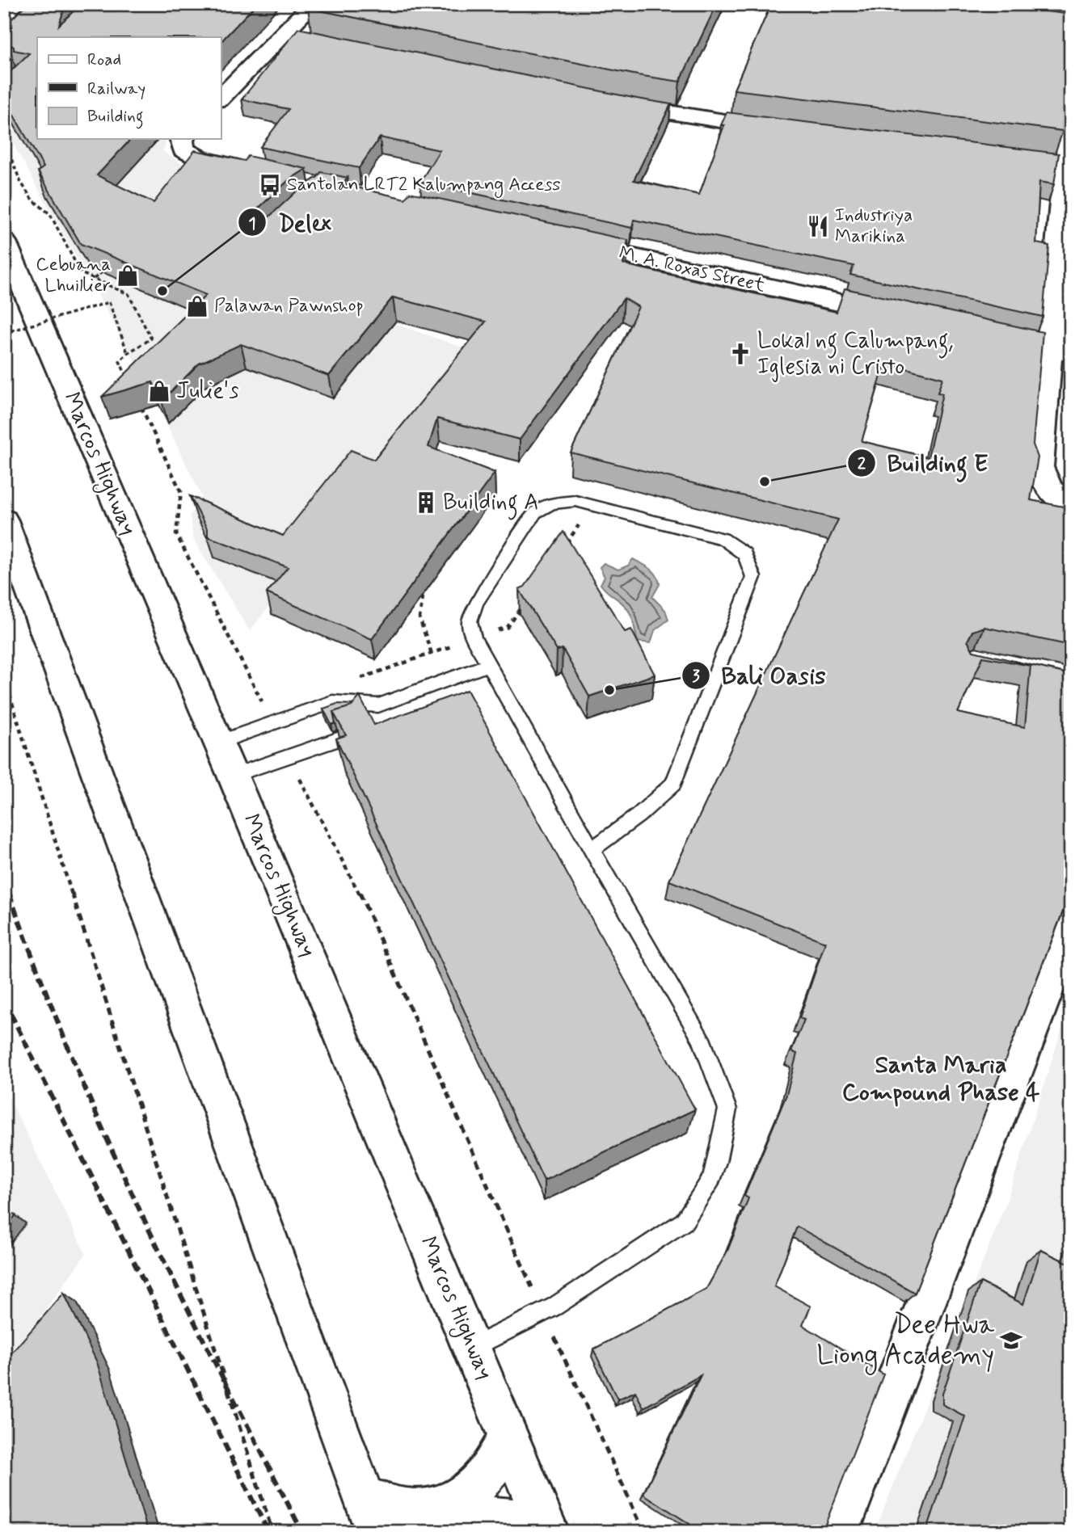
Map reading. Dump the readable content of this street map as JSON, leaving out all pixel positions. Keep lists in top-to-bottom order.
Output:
{
  "streets": {
    "main road": ["M. A. Roxas Street", "Marcos Highway"]
  },
  "districts": ["Santa Maria Compound Phase 4"],
  "places": {
    "bus stop": ["Santolan LRT2 Kalumpang Access"],
    "restaurant": ["Industriya Marikina"],
    "shop": ["Cebuana Lhuillier", "Palawan Pawnshop", "Julie's"],
    "other": ["Delex", "Building E", "Bali Oasis"],
    "church": ["Lokal ng Calumpang, Iglesia ni Cristo"],
    "building": ["Building A"],
    "school or university": ["Dee Hwa Liong Academy"]
  },
  "legend": ["Road", "Railway", "Building"]
}
